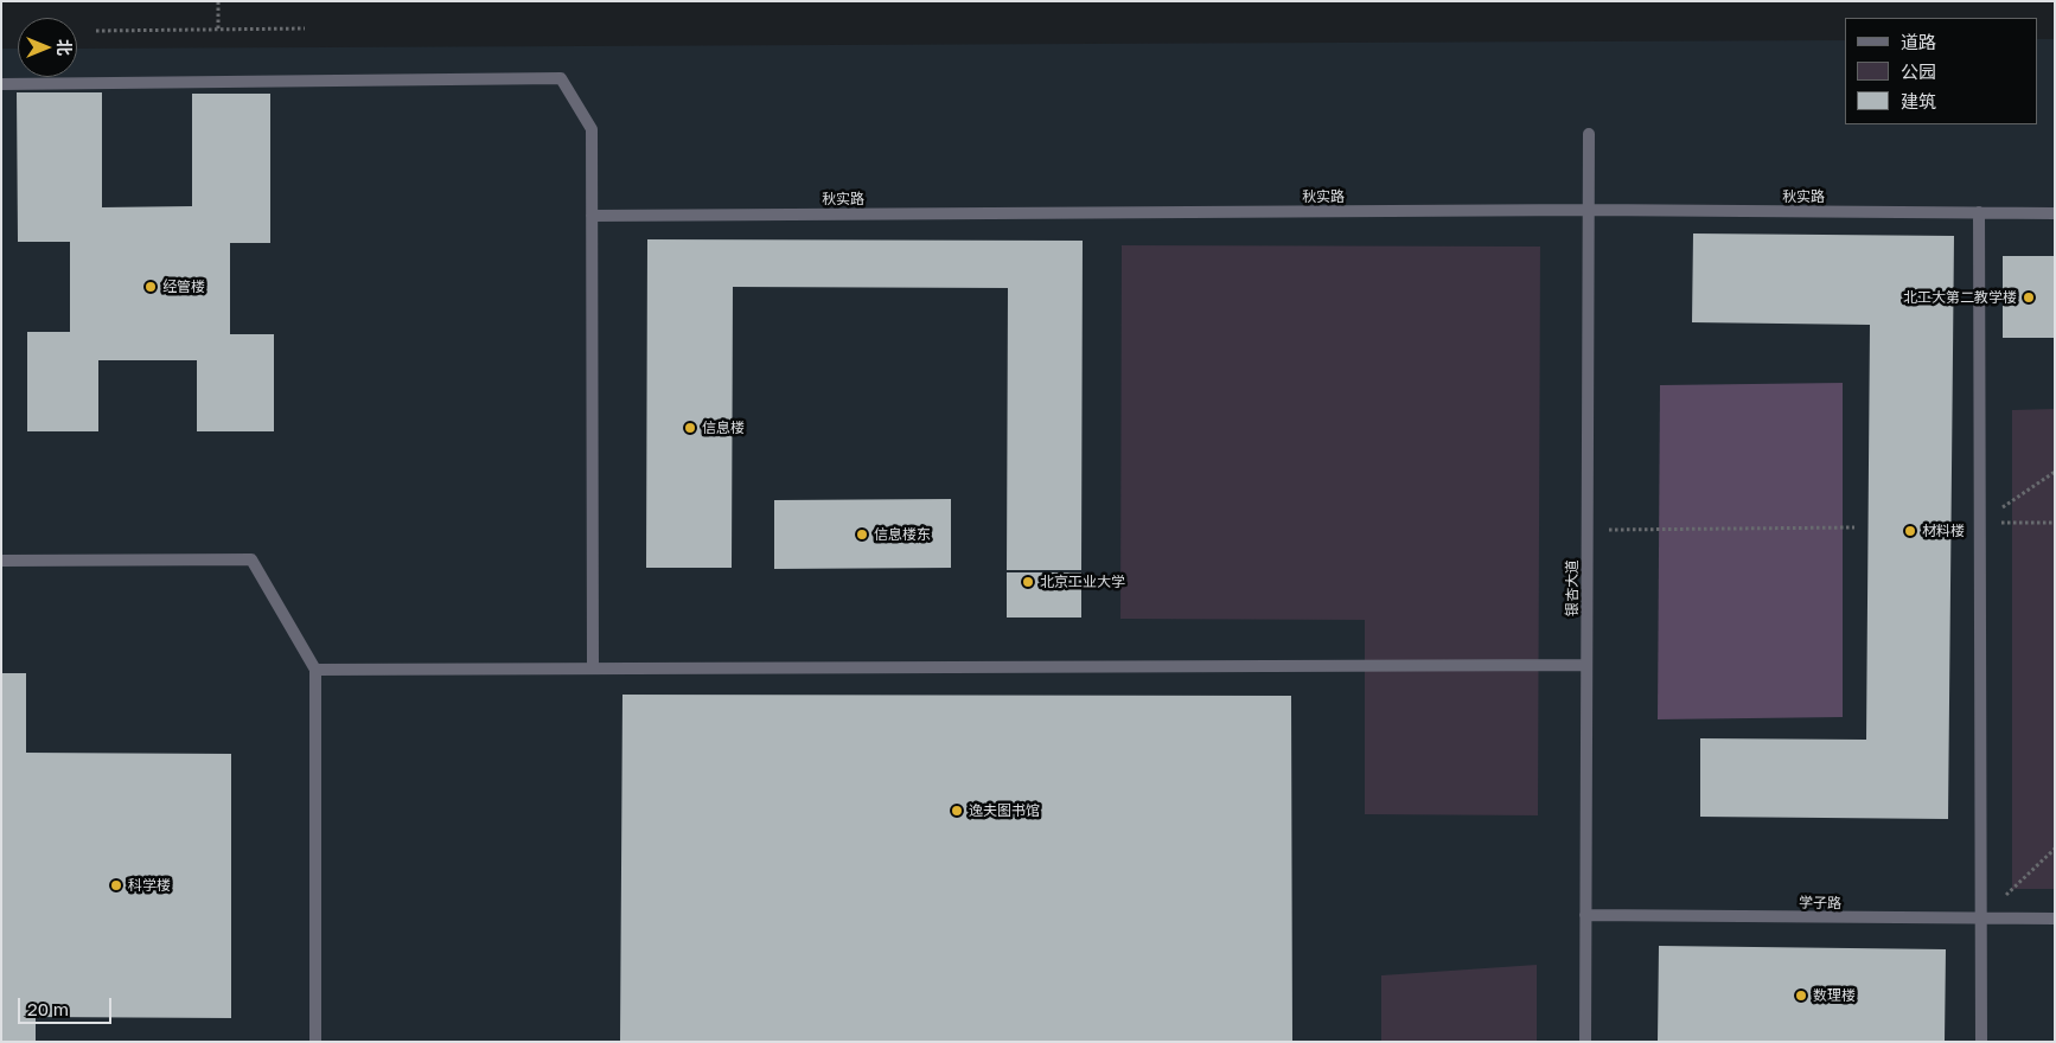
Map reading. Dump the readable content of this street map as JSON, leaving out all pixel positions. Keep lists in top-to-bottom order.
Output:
{
  "streets": {
    "street": ["秋实路", "银杏大道", "学子路"]
  },
  "crossings": [
    ["秋实路", "银杏大道"],
    ["银杏大道", "学子路"]
  ],
  "places": [
    "经管楼",
    "北工大第二教学楼",
    "信息楼",
    "材料楼",
    "信息楼东",
    "北京工业大学",
    "逸夫图书馆",
    "科学楼",
    "数理楼"
  ],
  "legend": ["道路", "公园", "建筑"],
  "scale_bar": "20 m",
  "north": "right"
}
